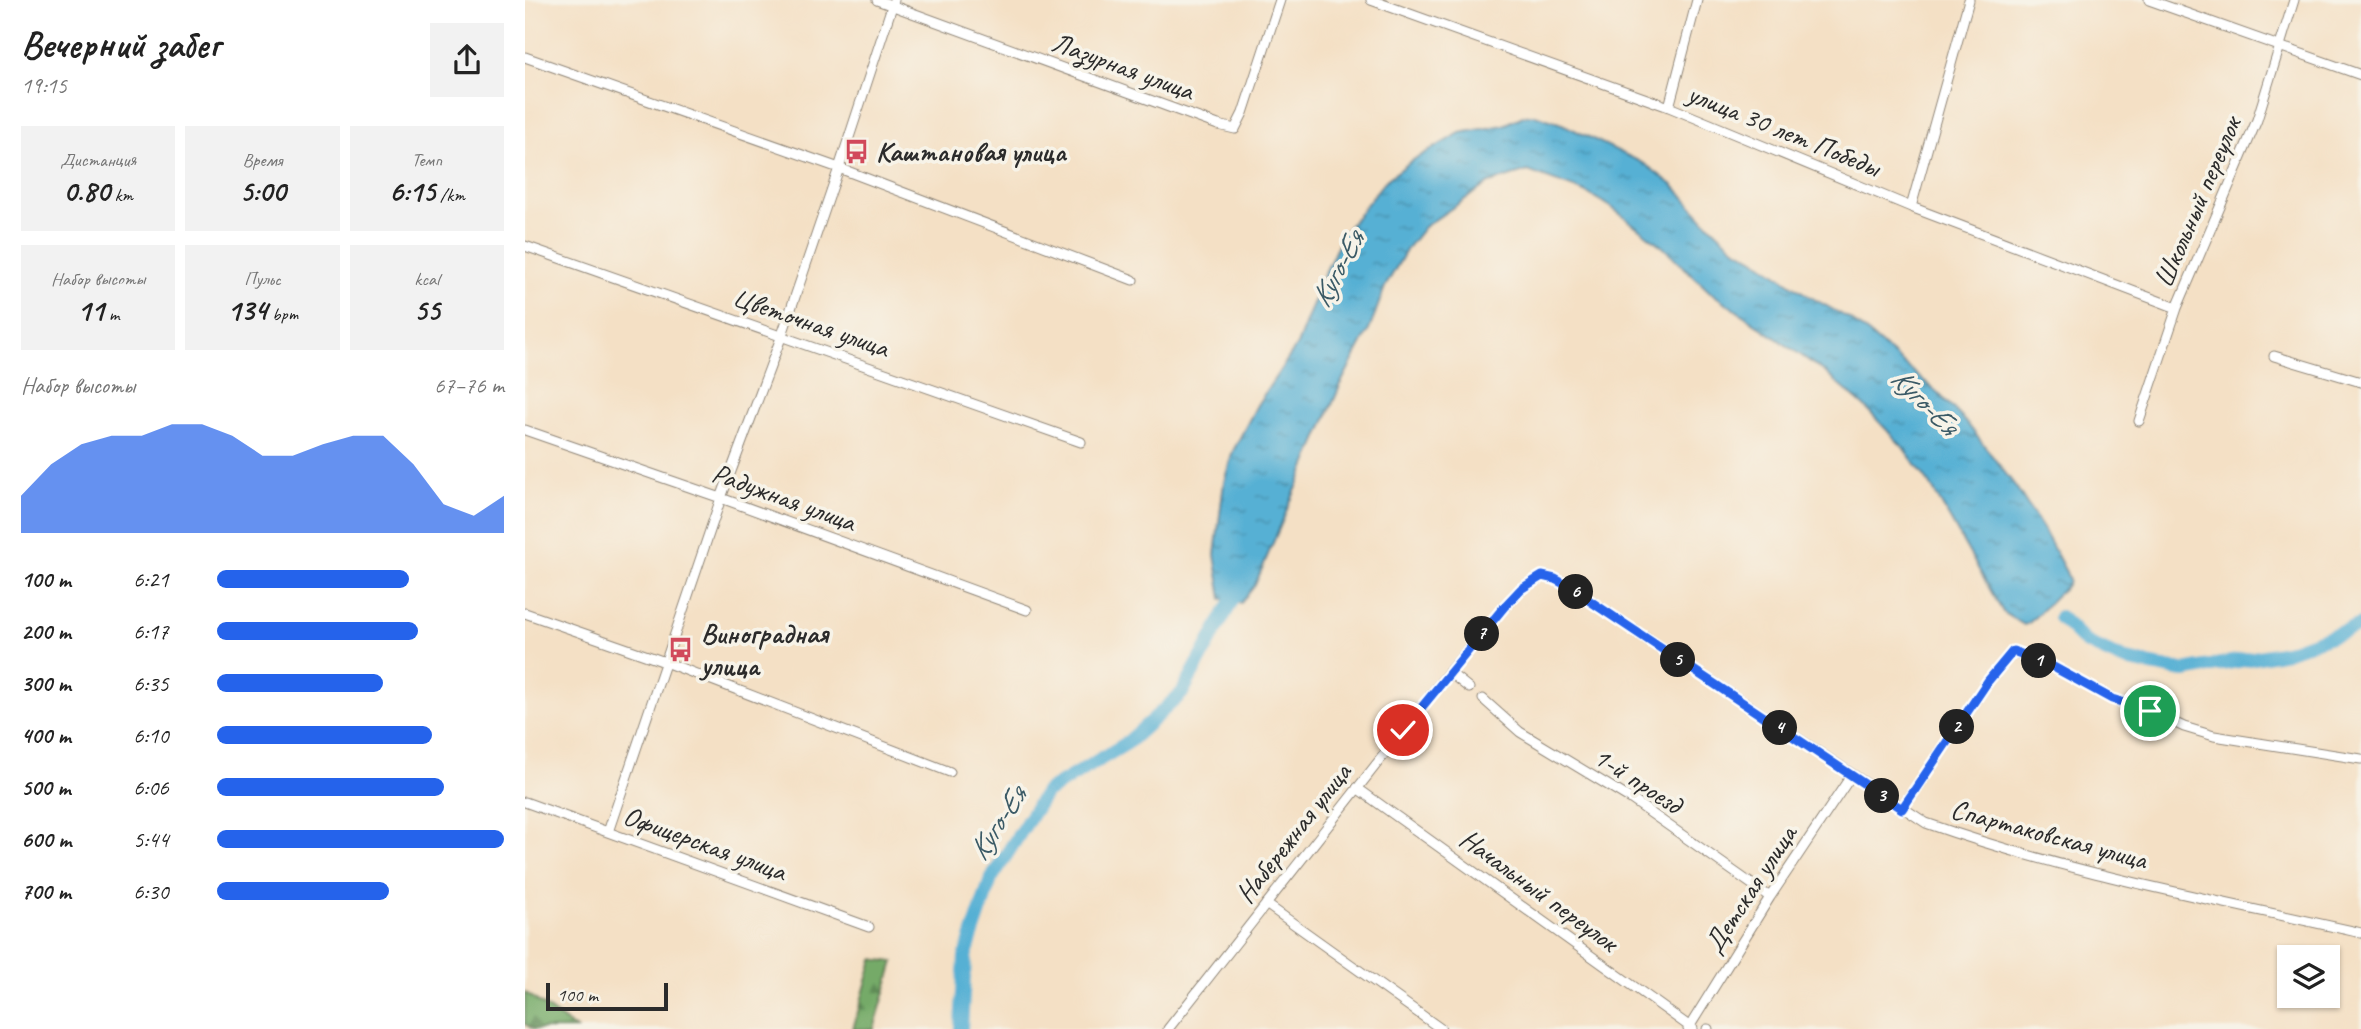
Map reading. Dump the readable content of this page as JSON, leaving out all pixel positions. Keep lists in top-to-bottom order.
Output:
{
  "streets": {
    "street": [
      "Лазурная улица",
      "улица 30 лет Победы",
      "Школьный переулок",
      "Цветочная улица",
      "Радужная улица",
      "1-й проезд",
      "Набережная улица",
      "Спартаковская улица",
      "Офицерская улица",
      "Детская улица",
      "Начальный переулок"
    ]
  },
  "crossings": [
    ["улица 30 лет Победы", "Школьный переулок"],
    ["1-й проезд", "Детская улица"],
    ["Набережная улица", "Спартаковская улица"],
    ["Набережная улица", "Начальный переулок"],
    ["Спартаковская улица", "Детская улица"],
    ["Детская улица", "Начальный переулок"]
  ],
  "water": ["Куго-Ея"],
  "places": {
    "bus stop": ["Каштановая улица", "Виноградная улица"]
  },
  "scale_bar": "100 m",
  "page": {
    "heading": ["Вечерний забег", "19:15"],
    "stats": [
      ["Дистанция", "0.80 km"],
      ["Время", "5:00"],
      ["Темп", "6:15 /km"],
      ["Набор высоты", "11 m"],
      ["Пульс", "134 bpm"],
      ["kcal", "55"]
    ],
    "chart": ["Набор высоты", "67–76 m"],
    "list": [
      {
        "name": "100 m",
        "note": "6:21"
      },
      {
        "name": "200 m",
        "note": "6:17"
      },
      {
        "name": "300 m",
        "note": "6:35"
      },
      {
        "name": "400 m",
        "note": "6:10"
      },
      {
        "name": "500 m",
        "note": "6:06"
      },
      {
        "name": "600 m",
        "note": "5:44"
      },
      {
        "name": "700 m",
        "note": "6:30"
      }
    ],
    "pins": [
      "6",
      "7",
      "5",
      "1",
      "2",
      "4",
      "3"
    ],
    "scale": "100 m"
  }
}
